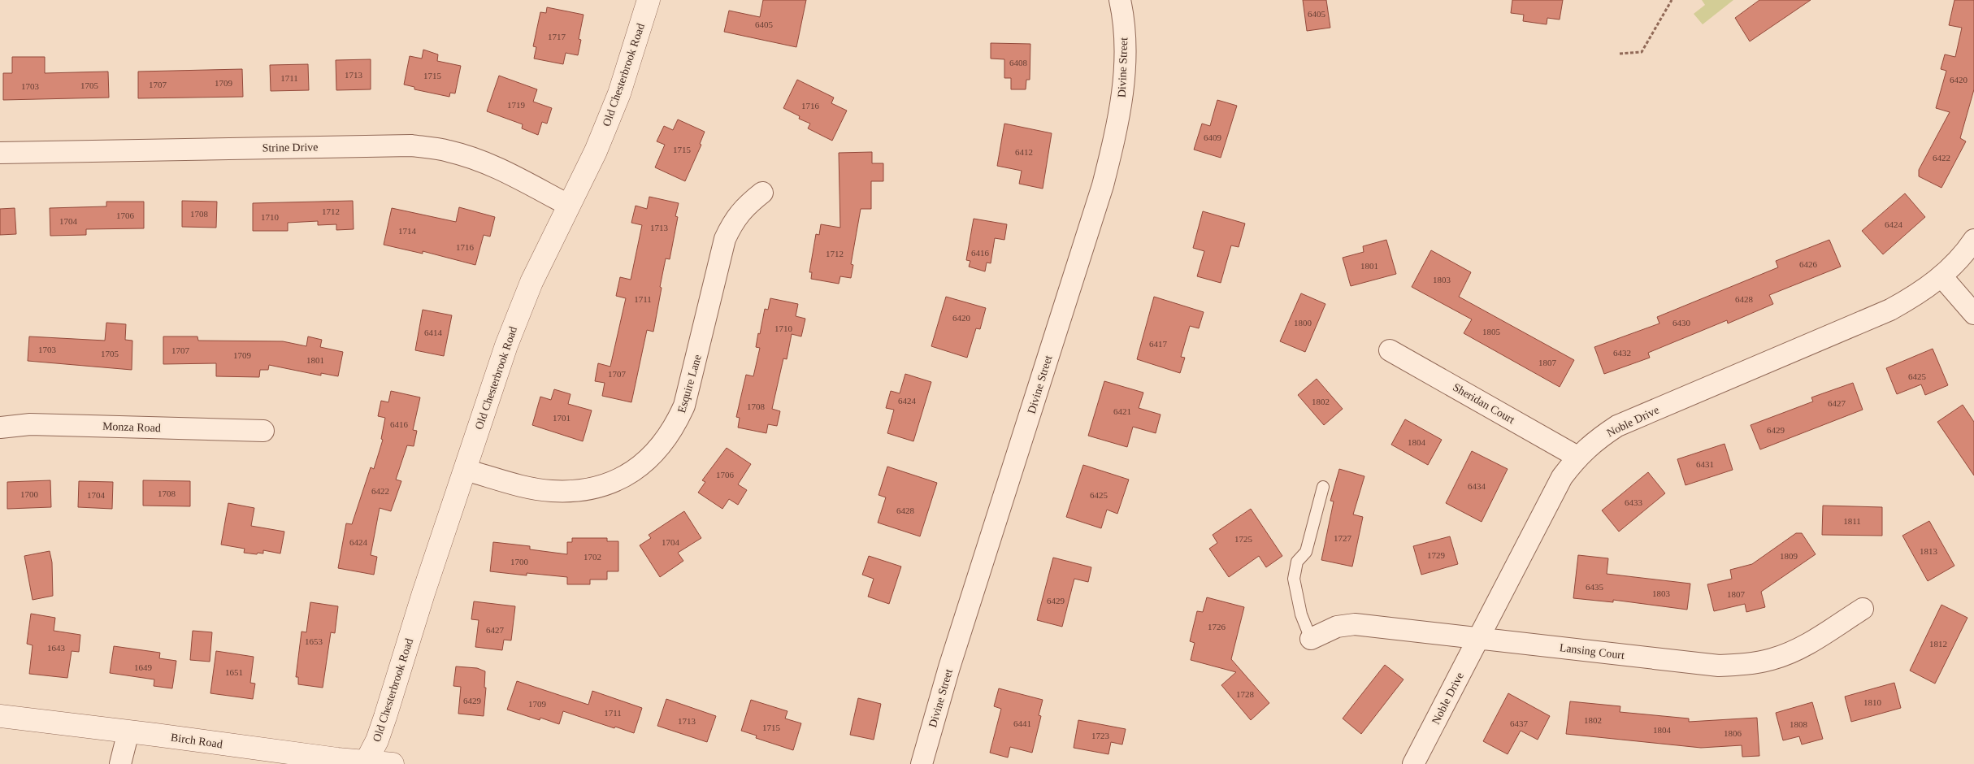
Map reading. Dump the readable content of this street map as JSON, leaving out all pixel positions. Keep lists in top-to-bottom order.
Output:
{
  "streets": {
    "street": [
      "Divine Street",
      "Old Chesterbrook Road",
      "Strine Drive",
      "Esquire Lane",
      "Sheridan Court",
      "Noble Drive",
      "Monza Road",
      "Lansing Court",
      "Birch Road"
    ]
  },
  "crossings": [
    ["Old Chesterbrook Road", "Strine Drive"],
    ["Old Chesterbrook Road", "Esquire Lane"],
    ["Old Chesterbrook Road", "Birch Road"],
    ["Sheridan Court", "Noble Drive"],
    ["Noble Drive", "Lansing Court"]
  ],
  "house_numbers": [
    "6405",
    "6405",
    "1717",
    "6408",
    "1713",
    "1715",
    "1711",
    "6420",
    "1709",
    "1707",
    "1705",
    "1703",
    "1719",
    "1716",
    "6409",
    "1715",
    "6412",
    "6422",
    "1712",
    "1708",
    "1706",
    "1710",
    "1704",
    "6424",
    "1713",
    "1714",
    "1716",
    "6416",
    "1712",
    "6426",
    "1801",
    "1803",
    "1711",
    "6428",
    "6420",
    "1800",
    "6430",
    "1710",
    "1805",
    "6414",
    "6417",
    "1703",
    "1707",
    "6432",
    "1705",
    "1709",
    "1801",
    "1807",
    "1707",
    "6425",
    "6424",
    "1802",
    "6427",
    "1708",
    "6421",
    "1701",
    "6416",
    "6429",
    "1804",
    "6431",
    "1706",
    "6434",
    "6422",
    "1708",
    "1700",
    "1704",
    "6425",
    "6433",
    "6428",
    "1811",
    "1727",
    "1725",
    "6424",
    "1704",
    "1813",
    "1729",
    "1809",
    "1702",
    "1700",
    "6435",
    "1803",
    "1807",
    "6429",
    "1726",
    "6427",
    "1653",
    "1812",
    "1643",
    "1649",
    "1651",
    "1728",
    "6429",
    "1810",
    "1709",
    "1711",
    "1802",
    "1713",
    "6441",
    "6437",
    "1808",
    "1715",
    "1804",
    "1806",
    "1723"
  ]
}
